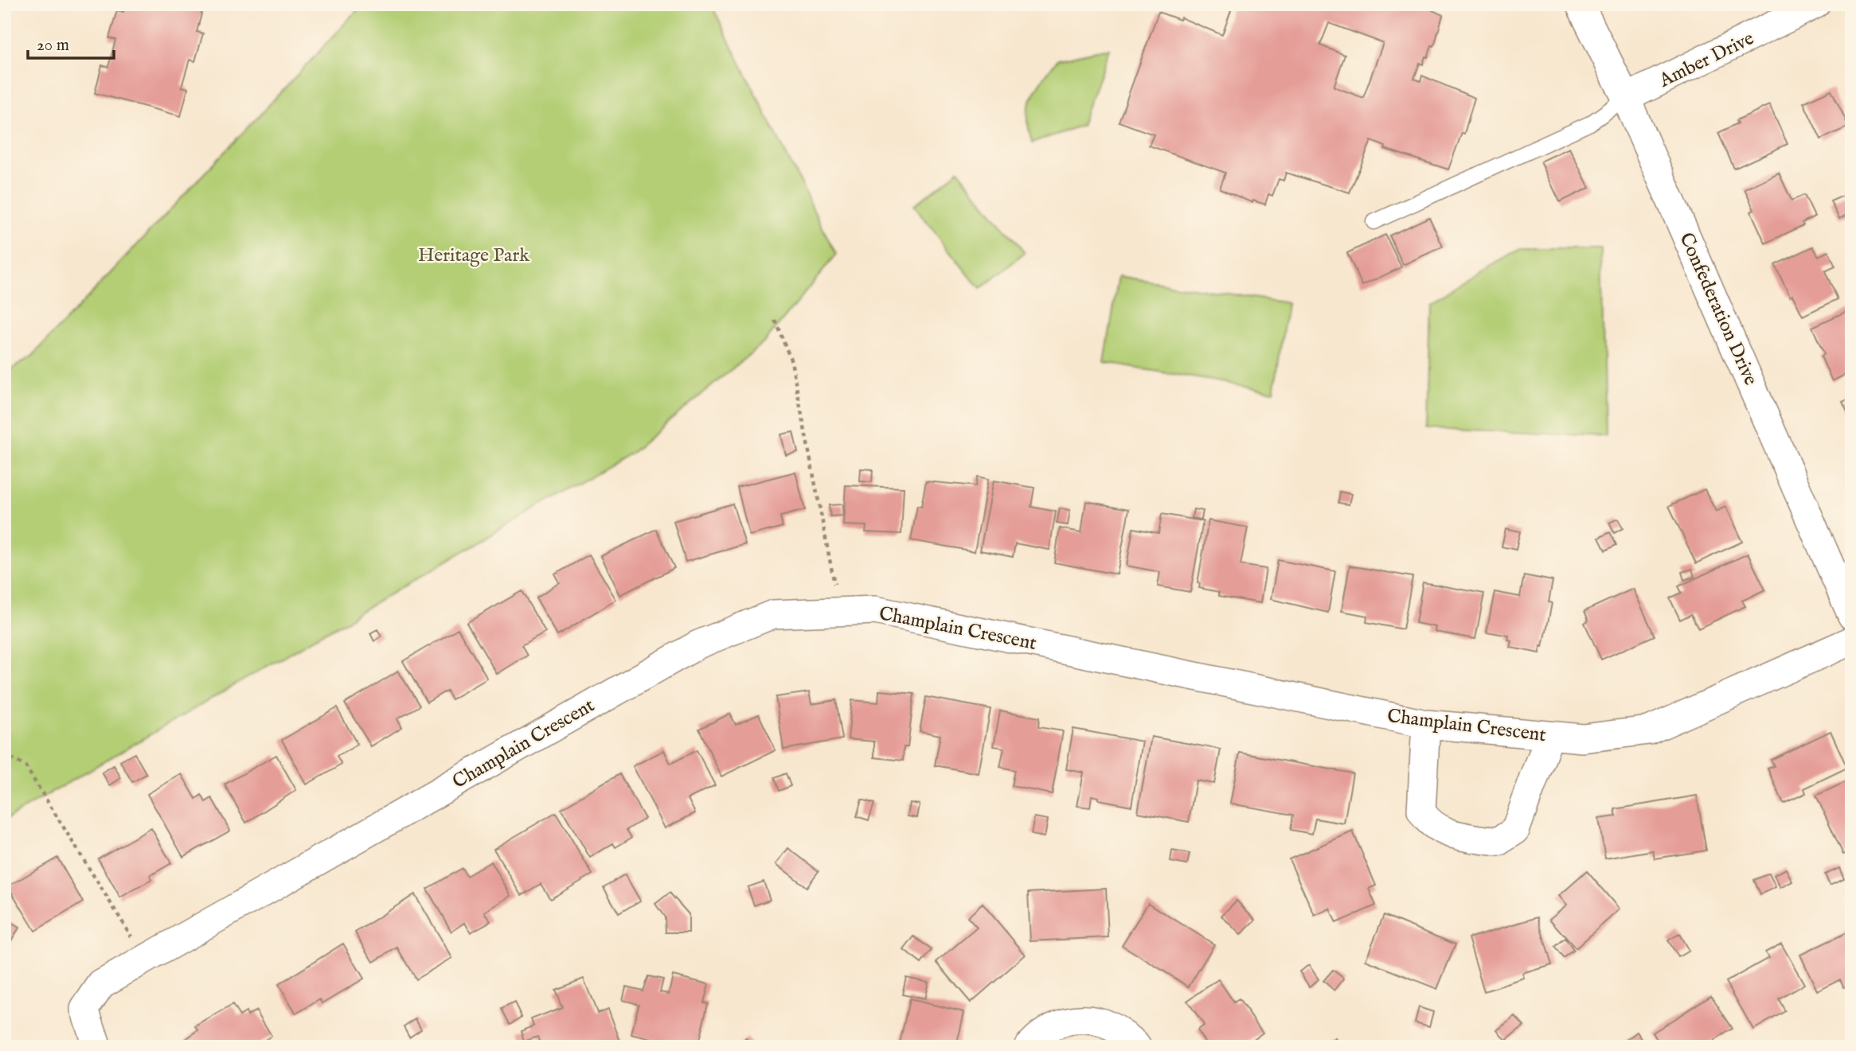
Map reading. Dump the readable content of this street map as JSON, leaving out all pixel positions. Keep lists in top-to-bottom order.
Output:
{
  "streets": {
    "street": ["Amber Drive", "Confederation Drive", "Champlain Crescent"]
  },
  "crossings": [
    ["Amber Drive", "Confederation Drive"]
  ],
  "parks": ["Heritage Park"],
  "scale_bar": "20 m"
}
